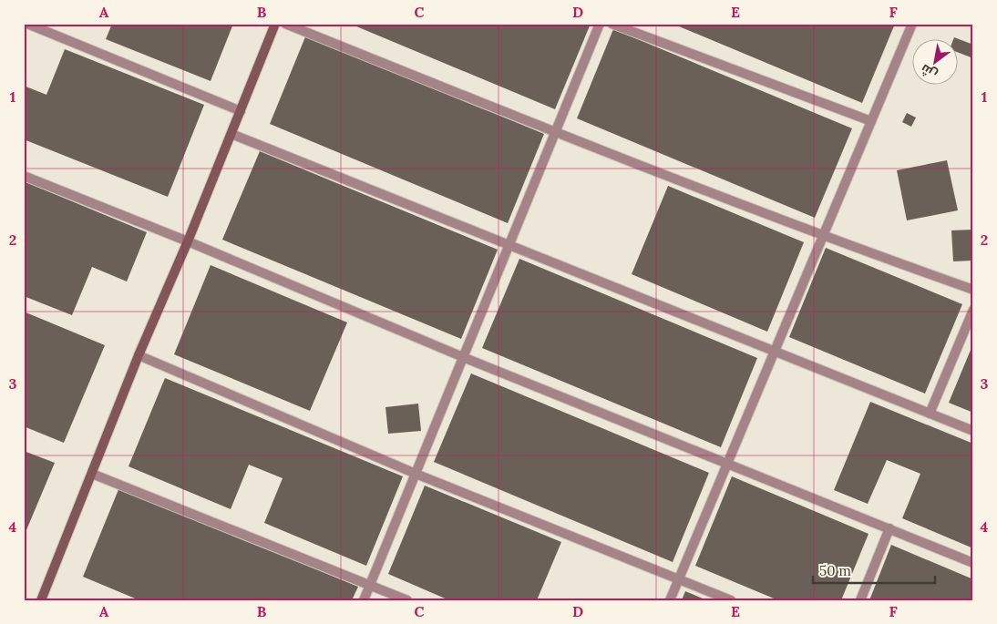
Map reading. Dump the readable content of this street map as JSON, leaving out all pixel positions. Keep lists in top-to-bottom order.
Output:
{
  "scale_bar": "50 m",
  "north": "bottom left",
  "grid": {
    "columns": [
      "A",
      "B",
      "C",
      "D",
      "E",
      "F"
    ],
    "rows": [
      "1",
      "2",
      "3",
      "4"
    ]
  }
}
